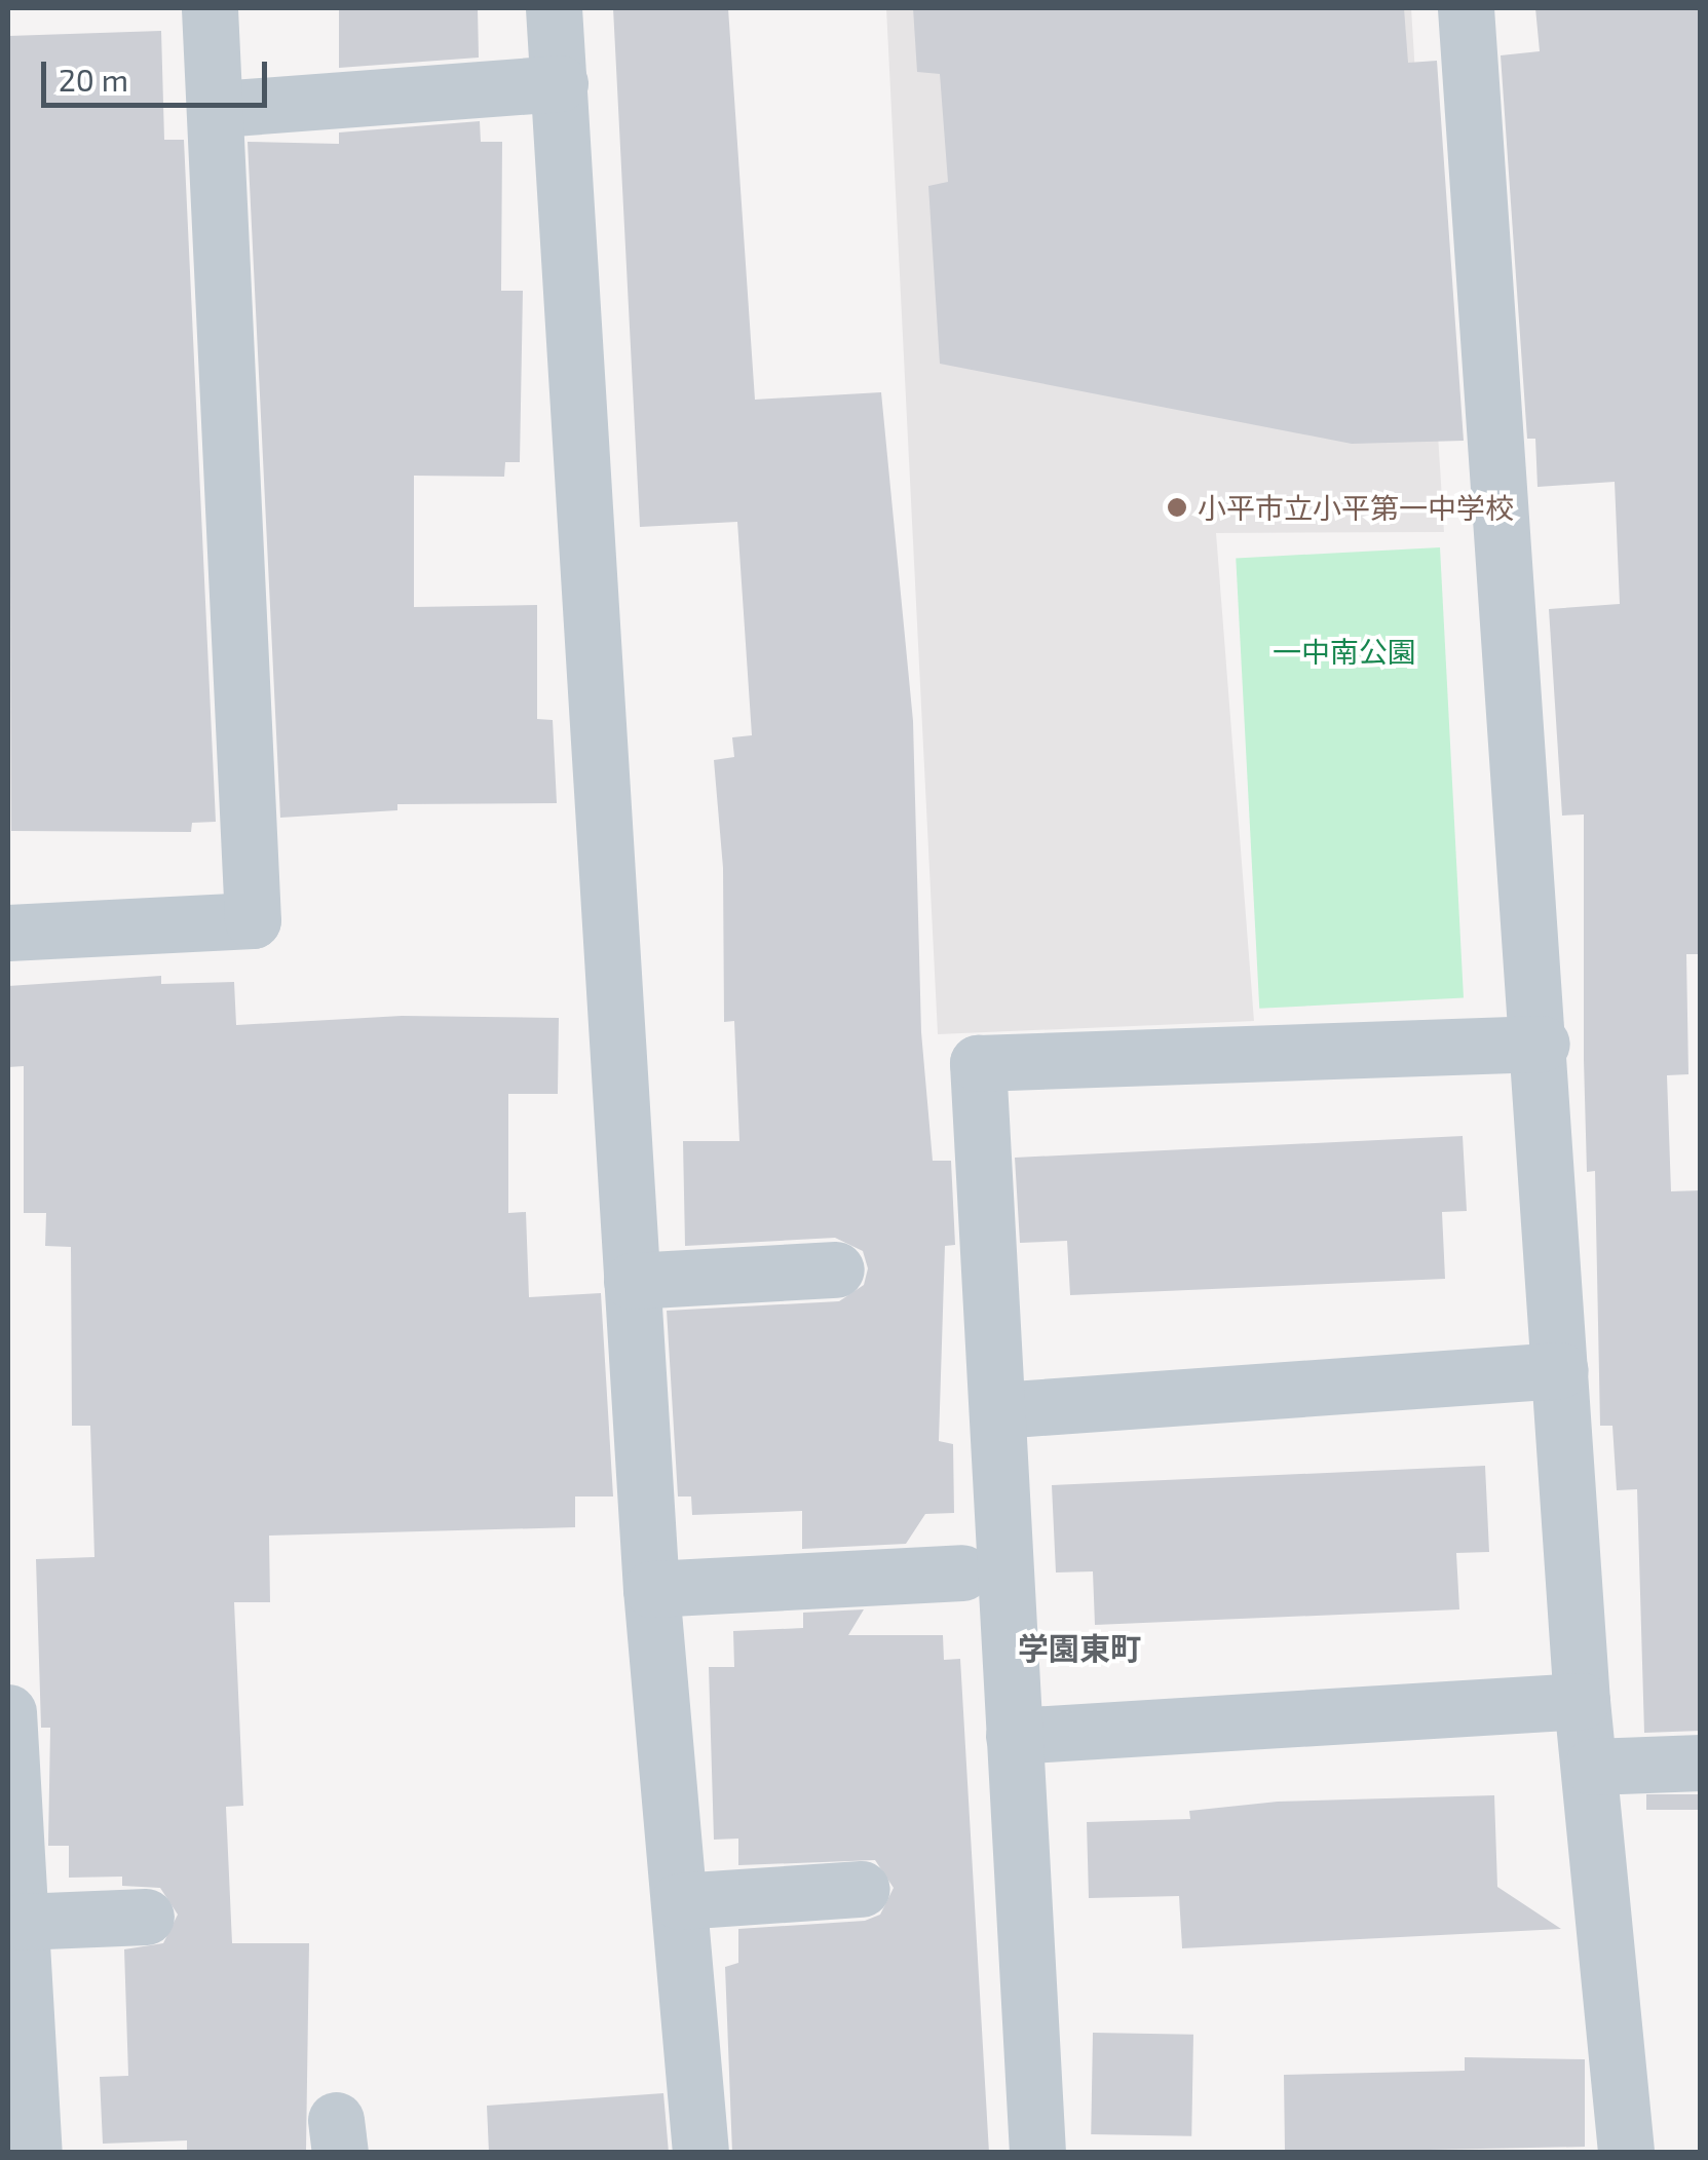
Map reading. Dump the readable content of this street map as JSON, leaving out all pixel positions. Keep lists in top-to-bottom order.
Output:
{
  "districts": ["学園東町"],
  "parks": ["一中南公園"],
  "places": ["小平市立小平第一中学校"],
  "scale_bar": "20 m"
}
